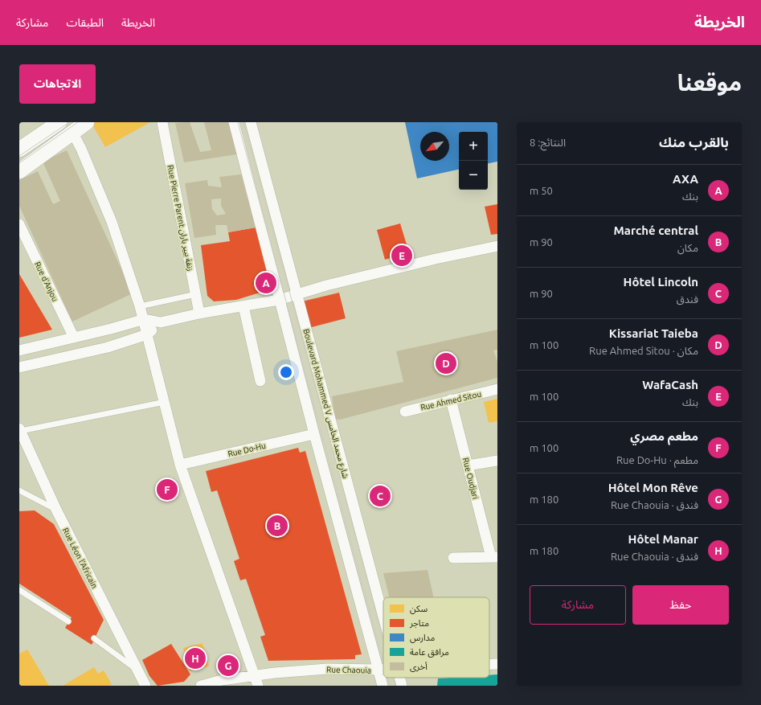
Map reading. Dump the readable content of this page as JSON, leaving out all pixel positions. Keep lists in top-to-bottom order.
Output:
{
  "streets": {
    "street": [
      "Rue Pierre Parent زنقة بيير باران",
      "Rue d'Anjou",
      "Rue Ahmed Sitou",
      "Boulevard Mohammed V شارع محمد الخامس",
      "Rue Do-Hu",
      "Rue Oudjari",
      "Rue Léon l'Africain",
      "Rue Chaouia"
    ]
  },
  "crossings": [
    ["Rue Ahmed Sitou", "Rue Oudjari"]
  ],
  "legend": [
    "سكن",
    "متاجر",
    "مدارس",
    "مرافق عامة",
    "أخرى"
  ],
  "north": "bottom left",
  "page": {
    "header": "الخريطة",
    "nav": ["الخريطة", "الطبقات", "مشاركة"],
    "title": "موقعنا",
    "buttons": [
      "الاتجاهات",
      ["حفظ", "مشاركة"]
    ],
    "heading": ["بالقرب منك", "النتائج: 8"],
    "map_buttons": ["+", "−"],
    "list": [
      {
        "mark": "A",
        "name": "AXA",
        "note": "بنك",
        "value": "50 m"
      },
      {
        "mark": "B",
        "name": "Marché central",
        "note": "مكان",
        "value": "90 m"
      },
      {
        "mark": "C",
        "name": "Hôtel Lincoln",
        "note": "فندق",
        "value": "90 m"
      },
      {
        "mark": "D",
        "name": "Kissariat Taieba",
        "note": "مكان · Rue Ahmed Sitou",
        "value": "100 m"
      },
      {
        "mark": "E",
        "name": "WafaCash",
        "note": "بنك",
        "value": "100 m"
      },
      {
        "mark": "F",
        "name": "مطعم مصري",
        "note": "مطعم · Rue Do-Hu",
        "value": "100 m"
      },
      {
        "mark": "G",
        "name": "Hôtel Mon Rêve",
        "note": "فندق · Rue Chaouia",
        "value": "180 m"
      },
      {
        "mark": "H",
        "name": "Hôtel Manar",
        "note": "فندق · Rue Chaouia",
        "value": "180 m"
      }
    ],
    "pins": [
      "E",
      "A",
      "D",
      "F",
      "C",
      "B",
      "H",
      "G"
    ]
  }
}
